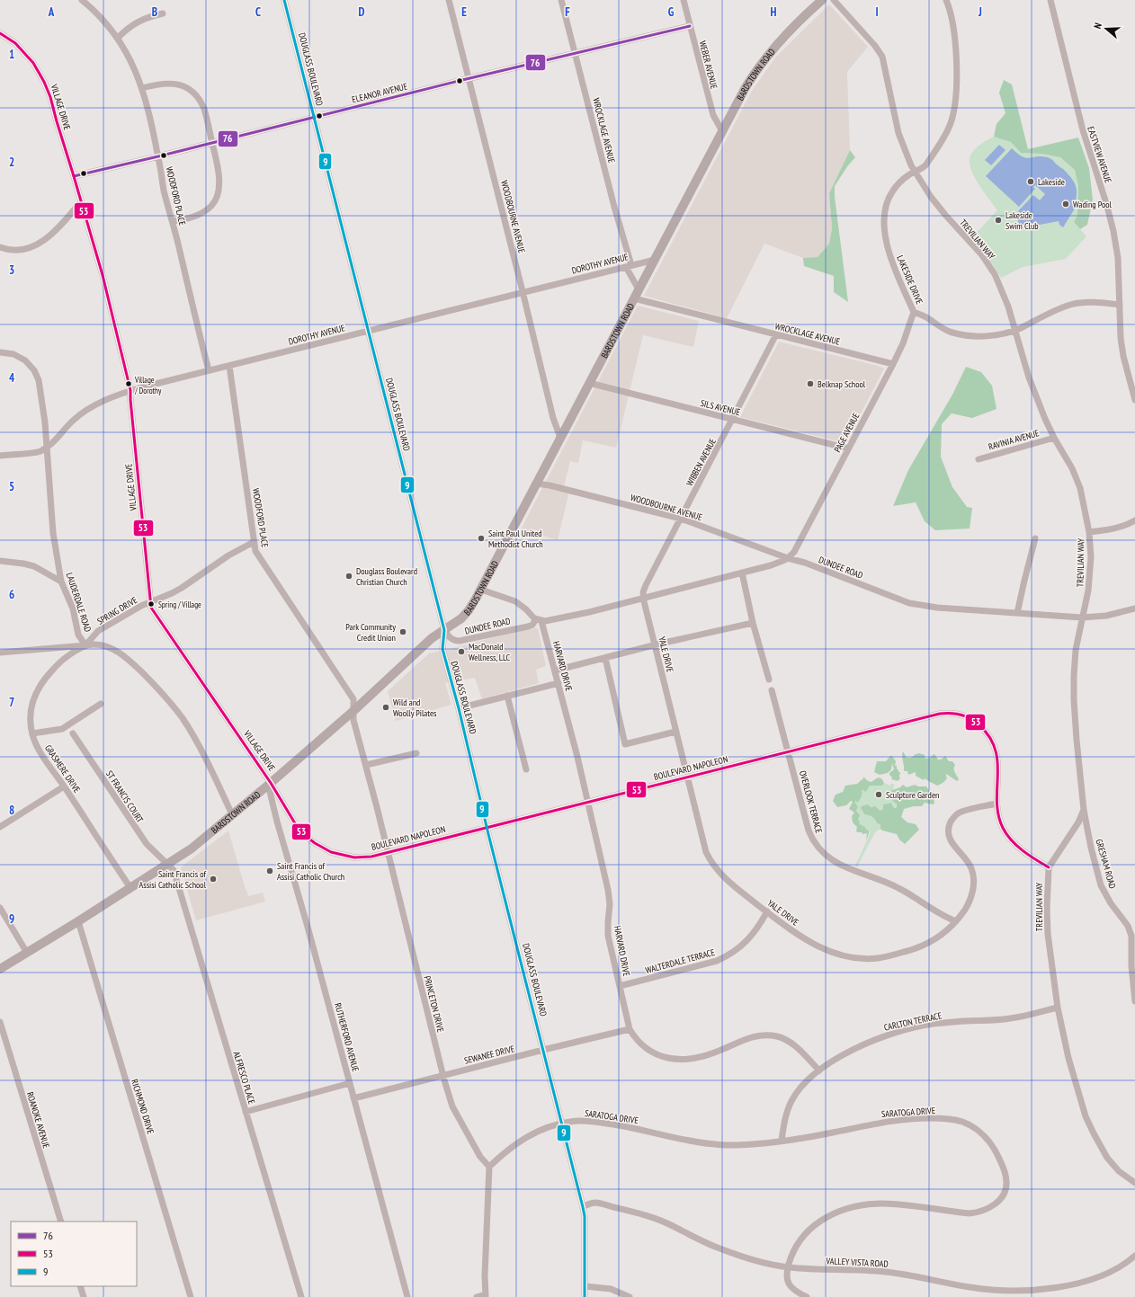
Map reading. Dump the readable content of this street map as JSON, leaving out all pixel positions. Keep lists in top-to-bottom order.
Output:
{
  "streets": {
    "main road": ["BARDSTOWN ROAD"],
    "street": [
      "WEBER AVENUE",
      "DOUGLASS BOULEVARD",
      "ELEANOR AVENUE",
      "VILLAGE DRIVE",
      "WROCKLAGE AVENUE",
      "EASTVIEW AVENUE",
      "WOODFORD PLACE",
      "WOODBOURNE AVENUE",
      "TREVILIAN WAY",
      "DOROTHY AVENUE",
      "LAKESIDE DRIVE",
      "SILS AVENUE",
      "PAGE AVENUE",
      "RAVINIA AVENUE",
      "WIBBEN AVENUE",
      "DUNDEE ROAD",
      "LAUDERDALE ROAD",
      "SPRING DRIVE",
      "YALE DRIVE",
      "HARVARD DRIVE",
      "BOULEVARD NAPOLEON",
      "GRASMERE DRIVE",
      "ST FRANCIS COURT",
      "OVERLOOK TERRACE",
      "GRESHAM ROAD",
      "WALTERDALE TERRACE",
      "PRINCETON DRIVE",
      "CARLTON TERRACE",
      "RUTHERFORD AVENUE",
      "SEWANEE DRIVE",
      "ALFRESCO PLACE",
      "RICHMOND DRIVE",
      "SARATOGA DRIVE",
      "ROANOKE AVENUE",
      "VALLEY VISTA ROAD"
    ]
  },
  "crossings": [
    ["WEBER AVENUE", "BARDSTOWN ROAD"],
    ["WEBER AVENUE", "ELEANOR AVENUE"],
    ["DOUGLASS BOULEVARD", "BARDSTOWN ROAD"],
    ["DOUGLASS BOULEVARD", "ELEANOR AVENUE"],
    ["DOUGLASS BOULEVARD", "DOROTHY AVENUE"],
    ["DOUGLASS BOULEVARD", "DUNDEE ROAD"],
    ["DOUGLASS BOULEVARD", "BOULEVARD NAPOLEON"],
    ["DOUGLASS BOULEVARD", "SEWANEE DRIVE"],
    ["DOUGLASS BOULEVARD", "SARATOGA DRIVE"],
    ["DOUGLASS BOULEVARD", "VALLEY VISTA ROAD"],
    ["BARDSTOWN ROAD", "VILLAGE DRIVE"],
    ["BARDSTOWN ROAD", "WROCKLAGE AVENUE"],
    ["BARDSTOWN ROAD", "WOODFORD PLACE"],
    ["BARDSTOWN ROAD", "WOODBOURNE AVENUE"],
    ["BARDSTOWN ROAD", "DOROTHY AVENUE"],
    ["BARDSTOWN ROAD", "SILS AVENUE"],
    ["BARDSTOWN ROAD", "DUNDEE ROAD"],
    ["BARDSTOWN ROAD", "LAUDERDALE ROAD"],
    ["BARDSTOWN ROAD", "BOULEVARD NAPOLEON"],
    ["BARDSTOWN ROAD", "GRASMERE DRIVE"],
    ["BARDSTOWN ROAD", "ST FRANCIS COURT"],
    ["BARDSTOWN ROAD", "PRINCETON DRIVE"],
    ["BARDSTOWN ROAD", "RUTHERFORD AVENUE"],
    ["BARDSTOWN ROAD", "ALFRESCO PLACE"],
    ["BARDSTOWN ROAD", "RICHMOND DRIVE"],
    ["ELEANOR AVENUE", "VILLAGE DRIVE"],
    ["ELEANOR AVENUE", "WROCKLAGE AVENUE"],
    ["ELEANOR AVENUE", "WOODFORD PLACE"],
    ["ELEANOR AVENUE", "WOODBOURNE AVENUE"],
    ["VILLAGE DRIVE", "DOROTHY AVENUE"],
    ["VILLAGE DRIVE", "SPRING DRIVE"],
    ["VILLAGE DRIVE", "BOULEVARD NAPOLEON"],
    ["VILLAGE DRIVE", "RUTHERFORD AVENUE"],
    ["WROCKLAGE AVENUE", "DOROTHY AVENUE"],
    ["WROCKLAGE AVENUE", "PAGE AVENUE"],
    ["WROCKLAGE AVENUE", "WIBBEN AVENUE"],
    ["EASTVIEW AVENUE", "LAKESIDE DRIVE"],
    ["WOODFORD PLACE", "DOROTHY AVENUE"],
    ["WOODFORD PLACE", "SPRING DRIVE"],
    ["WOODFORD PLACE", "PRINCETON DRIVE"],
    ["WOODBOURNE AVENUE", "DOROTHY AVENUE"],
    ["WOODBOURNE AVENUE", "PAGE AVENUE"],
    ["WOODBOURNE AVENUE", "WIBBEN AVENUE"],
    ["WOODBOURNE AVENUE", "DUNDEE ROAD"],
    ["TREVILIAN WAY", "LAKESIDE DRIVE"],
    ["TREVILIAN WAY", "RAVINIA AVENUE"],
    ["TREVILIAN WAY", "DUNDEE ROAD"],
    ["TREVILIAN WAY", "BOULEVARD NAPOLEON"],
    ["TREVILIAN WAY", "GRESHAM ROAD"],
    ["TREVILIAN WAY", "CARLTON TERRACE"],
    ["DOROTHY AVENUE", "LAUDERDALE ROAD"],
    ["LAKESIDE DRIVE", "PAGE AVENUE"],
    ["SILS AVENUE", "PAGE AVENUE"],
    ["SILS AVENUE", "WIBBEN AVENUE"],
    ["PAGE AVENUE", "DUNDEE ROAD"],
    ["WIBBEN AVENUE", "DUNDEE ROAD"],
    ["WIBBEN AVENUE", "YALE DRIVE"],
    ["DUNDEE ROAD", "YALE DRIVE"],
    ["DUNDEE ROAD", "HARVARD DRIVE"],
    ["LAUDERDALE ROAD", "SPRING DRIVE"],
    ["LAUDERDALE ROAD", "GRASMERE DRIVE"],
    ["SPRING DRIVE", "GRASMERE DRIVE"],
    ["YALE DRIVE", "BOULEVARD NAPOLEON"],
    ["YALE DRIVE", "OVERLOOK TERRACE"],
    ["YALE DRIVE", "WALTERDALE TERRACE"],
    ["HARVARD DRIVE", "BOULEVARD NAPOLEON"],
    ["HARVARD DRIVE", "WALTERDALE TERRACE"],
    ["HARVARD DRIVE", "CARLTON TERRACE"],
    ["HARVARD DRIVE", "SEWANEE DRIVE"],
    ["BOULEVARD NAPOLEON", "OVERLOOK TERRACE"],
    ["BOULEVARD NAPOLEON", "PRINCETON DRIVE"],
    ["BOULEVARD NAPOLEON", "RUTHERFORD AVENUE"],
    ["ST FRANCIS COURT", "ALFRESCO PLACE"],
    ["PRINCETON DRIVE", "SEWANEE DRIVE"],
    ["PRINCETON DRIVE", "SARATOGA DRIVE"],
    ["CARLTON TERRACE", "SARATOGA DRIVE"],
    ["RUTHERFORD AVENUE", "SEWANEE DRIVE"],
    ["SARATOGA DRIVE", "VALLEY VISTA ROAD"]
  ],
  "places": [
    "Lakeside",
    "Wading Pool",
    "Lakeside Swim Club",
    "Village / Dorothy",
    "Belknap School",
    "Saint Paul United Methodist Church",
    "Douglass Boulevard Christian Church",
    "Spring / Village",
    "Park Community Credit Union",
    "MacDonald Wellness, LLC",
    "Wild and Woolly Pilates",
    "Sculpture Garden",
    "Saint Francis of Assisi Catholic Church",
    "Saint Francis of Assisi Catholic School"
  ],
  "lines": ["transit line 9", "transit line 76", "transit line 53"],
  "legend": ["76", "53", "9"],
  "north": "left",
  "grid": {
    "columns": [
      "A",
      "B",
      "C",
      "D",
      "E",
      "F",
      "G",
      "H",
      "I",
      "J"
    ],
    "rows": [
      "1",
      "2",
      "3",
      "4",
      "5",
      "6",
      "7",
      "8",
      "9"
    ]
  }
}
